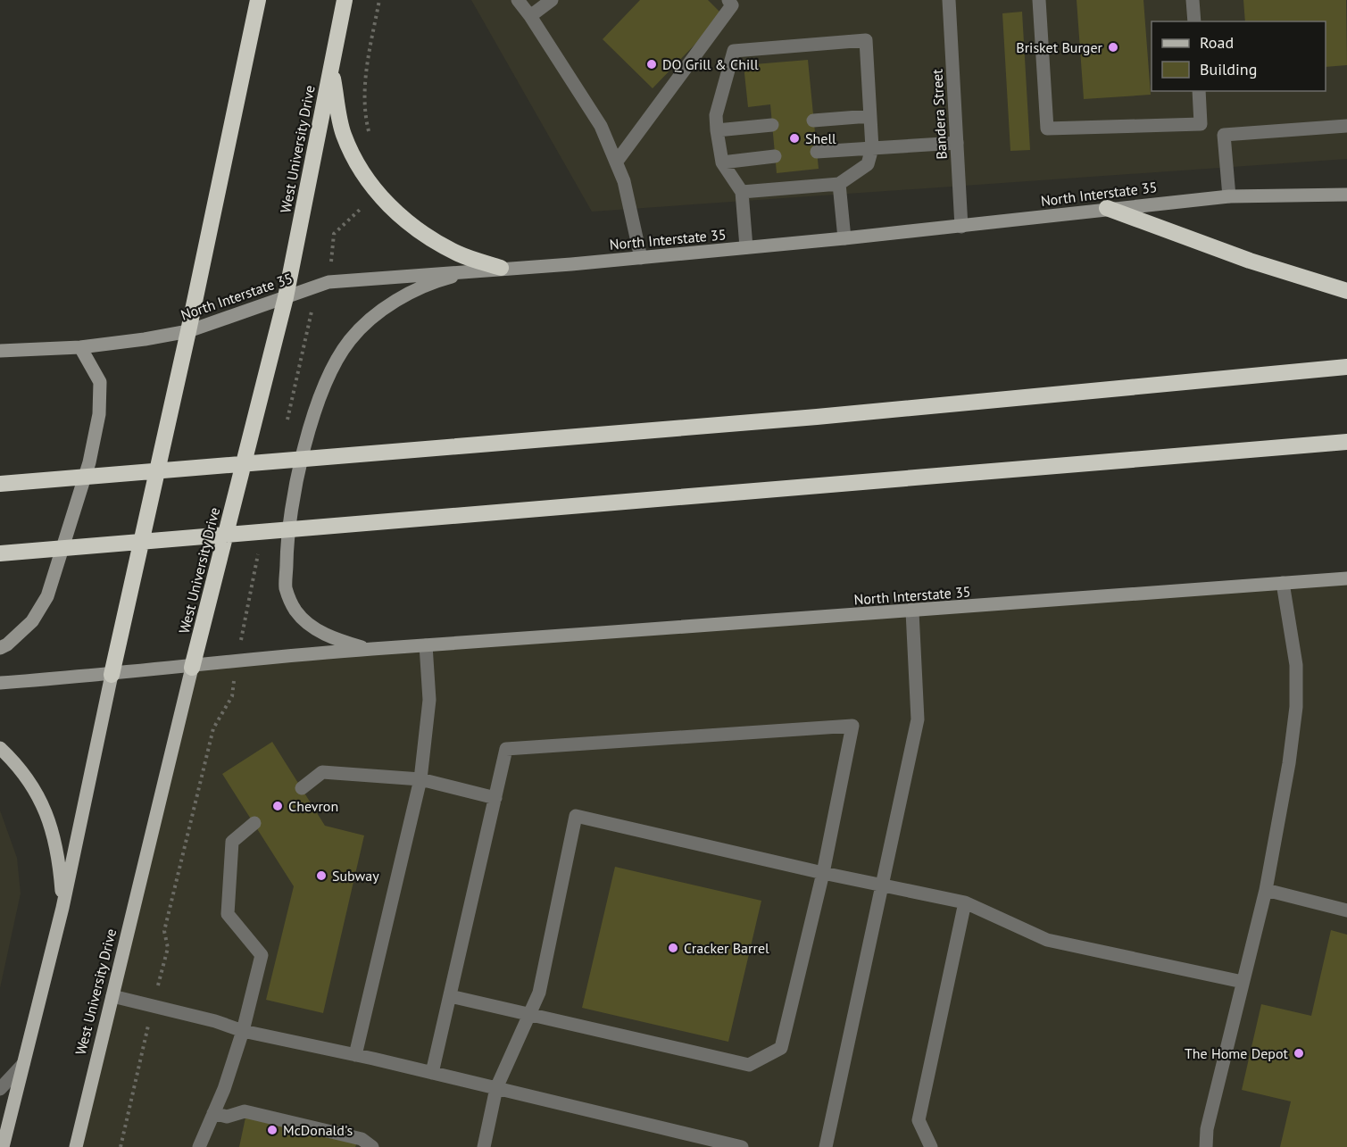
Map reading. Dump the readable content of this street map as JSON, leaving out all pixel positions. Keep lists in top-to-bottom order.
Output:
{
  "streets": {
    "highway": ["West University Drive"],
    "main road": ["North Interstate 35"],
    "street": ["Bandera Street"]
  },
  "crossings": [
    ["Bandera Street", "North Interstate 35"],
    ["West University Drive", "North Interstate 35"]
  ],
  "places": [
    "Brisket Burger",
    "DQ Grill & Chill",
    "Shell",
    "Chevron",
    "Subway",
    "Cracker Barrel",
    "The Home Depot",
    "McDonald's"
  ],
  "legend": ["Road", "Building"]
}
